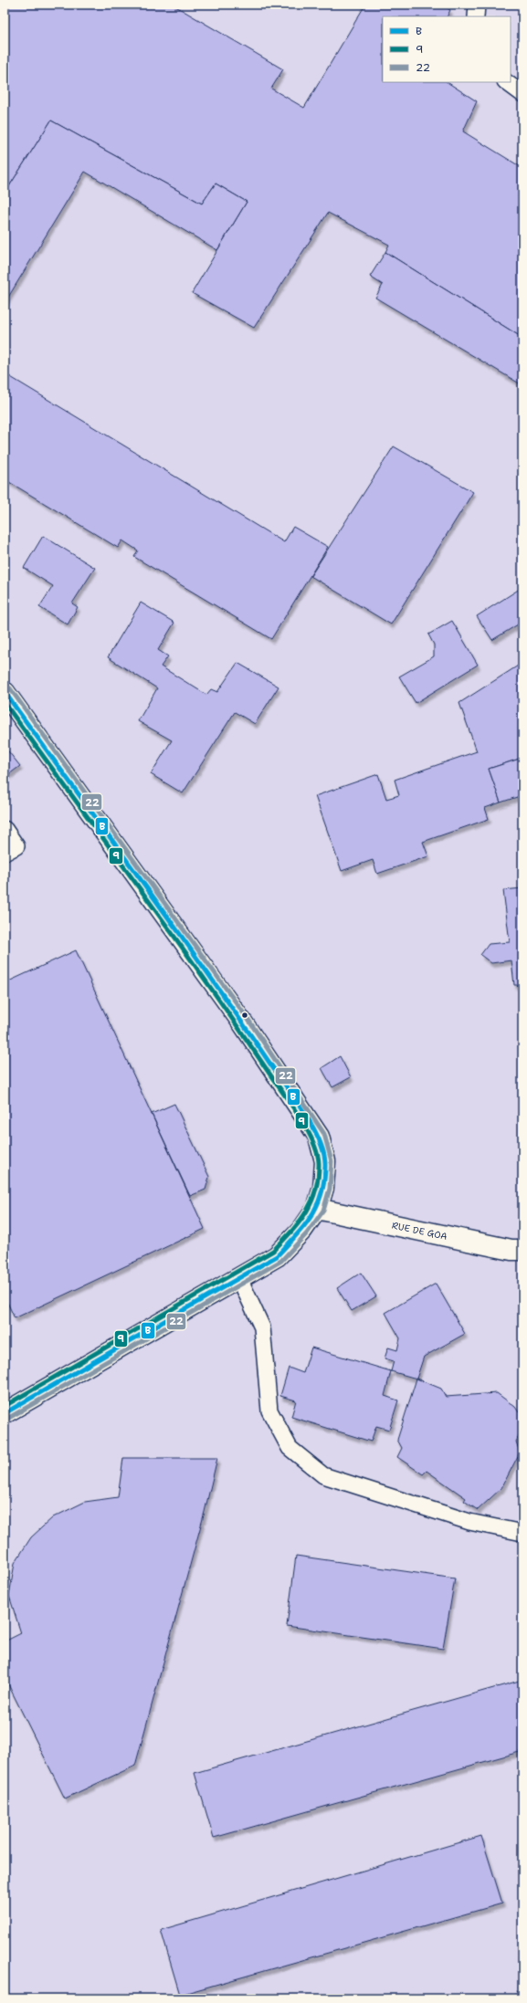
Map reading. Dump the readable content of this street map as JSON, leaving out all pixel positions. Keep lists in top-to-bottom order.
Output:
{
  "streets": {
    "street": ["RUE DE GOA"]
  },
  "lines": ["transit line 22", "transit line B", "transit line 9"],
  "legend": ["B", "9", "22"]
}
